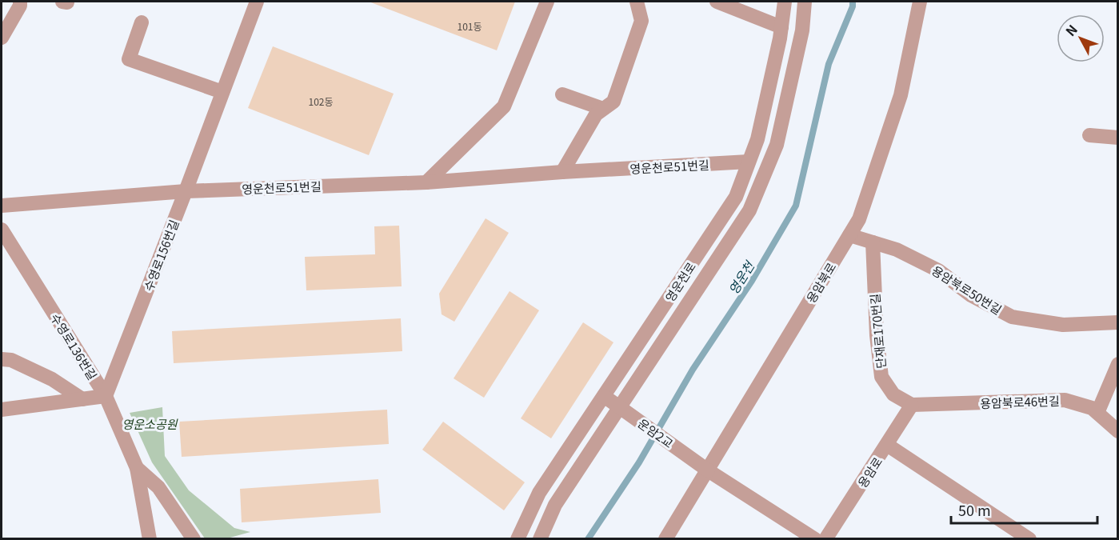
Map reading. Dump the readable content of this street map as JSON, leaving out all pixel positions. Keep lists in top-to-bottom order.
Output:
{
  "streets": {
    "street": [
      "영운천로51번길",
      "수영로156번길",
      "영운천로",
      "용암북로",
      "용암북로50번길",
      "단재로170번길",
      "수영로136번길",
      "용암북로46번길",
      "운암2교",
      "용암로"
    ]
  },
  "crossings": [
    ["영운천로51번길", "수영로156번길"],
    ["영운천로51번길", "영운천로"],
    ["수영로156번길", "수영로136번길"],
    ["영운천로", "운암2교"],
    ["용암북로", "용암북로50번길"],
    ["용암북로", "운암2교"],
    ["용암북로50번길", "단재로170번길"],
    ["단재로170번길", "용암북로46번길"],
    ["단재로170번길", "용암로"],
    ["용암북로46번길", "용암로"]
  ],
  "water": ["영운천"],
  "parks": ["영운소공원"],
  "house_numbers": ["101동", "102동"],
  "scale_bar": "50 m",
  "north": "top left"
}
